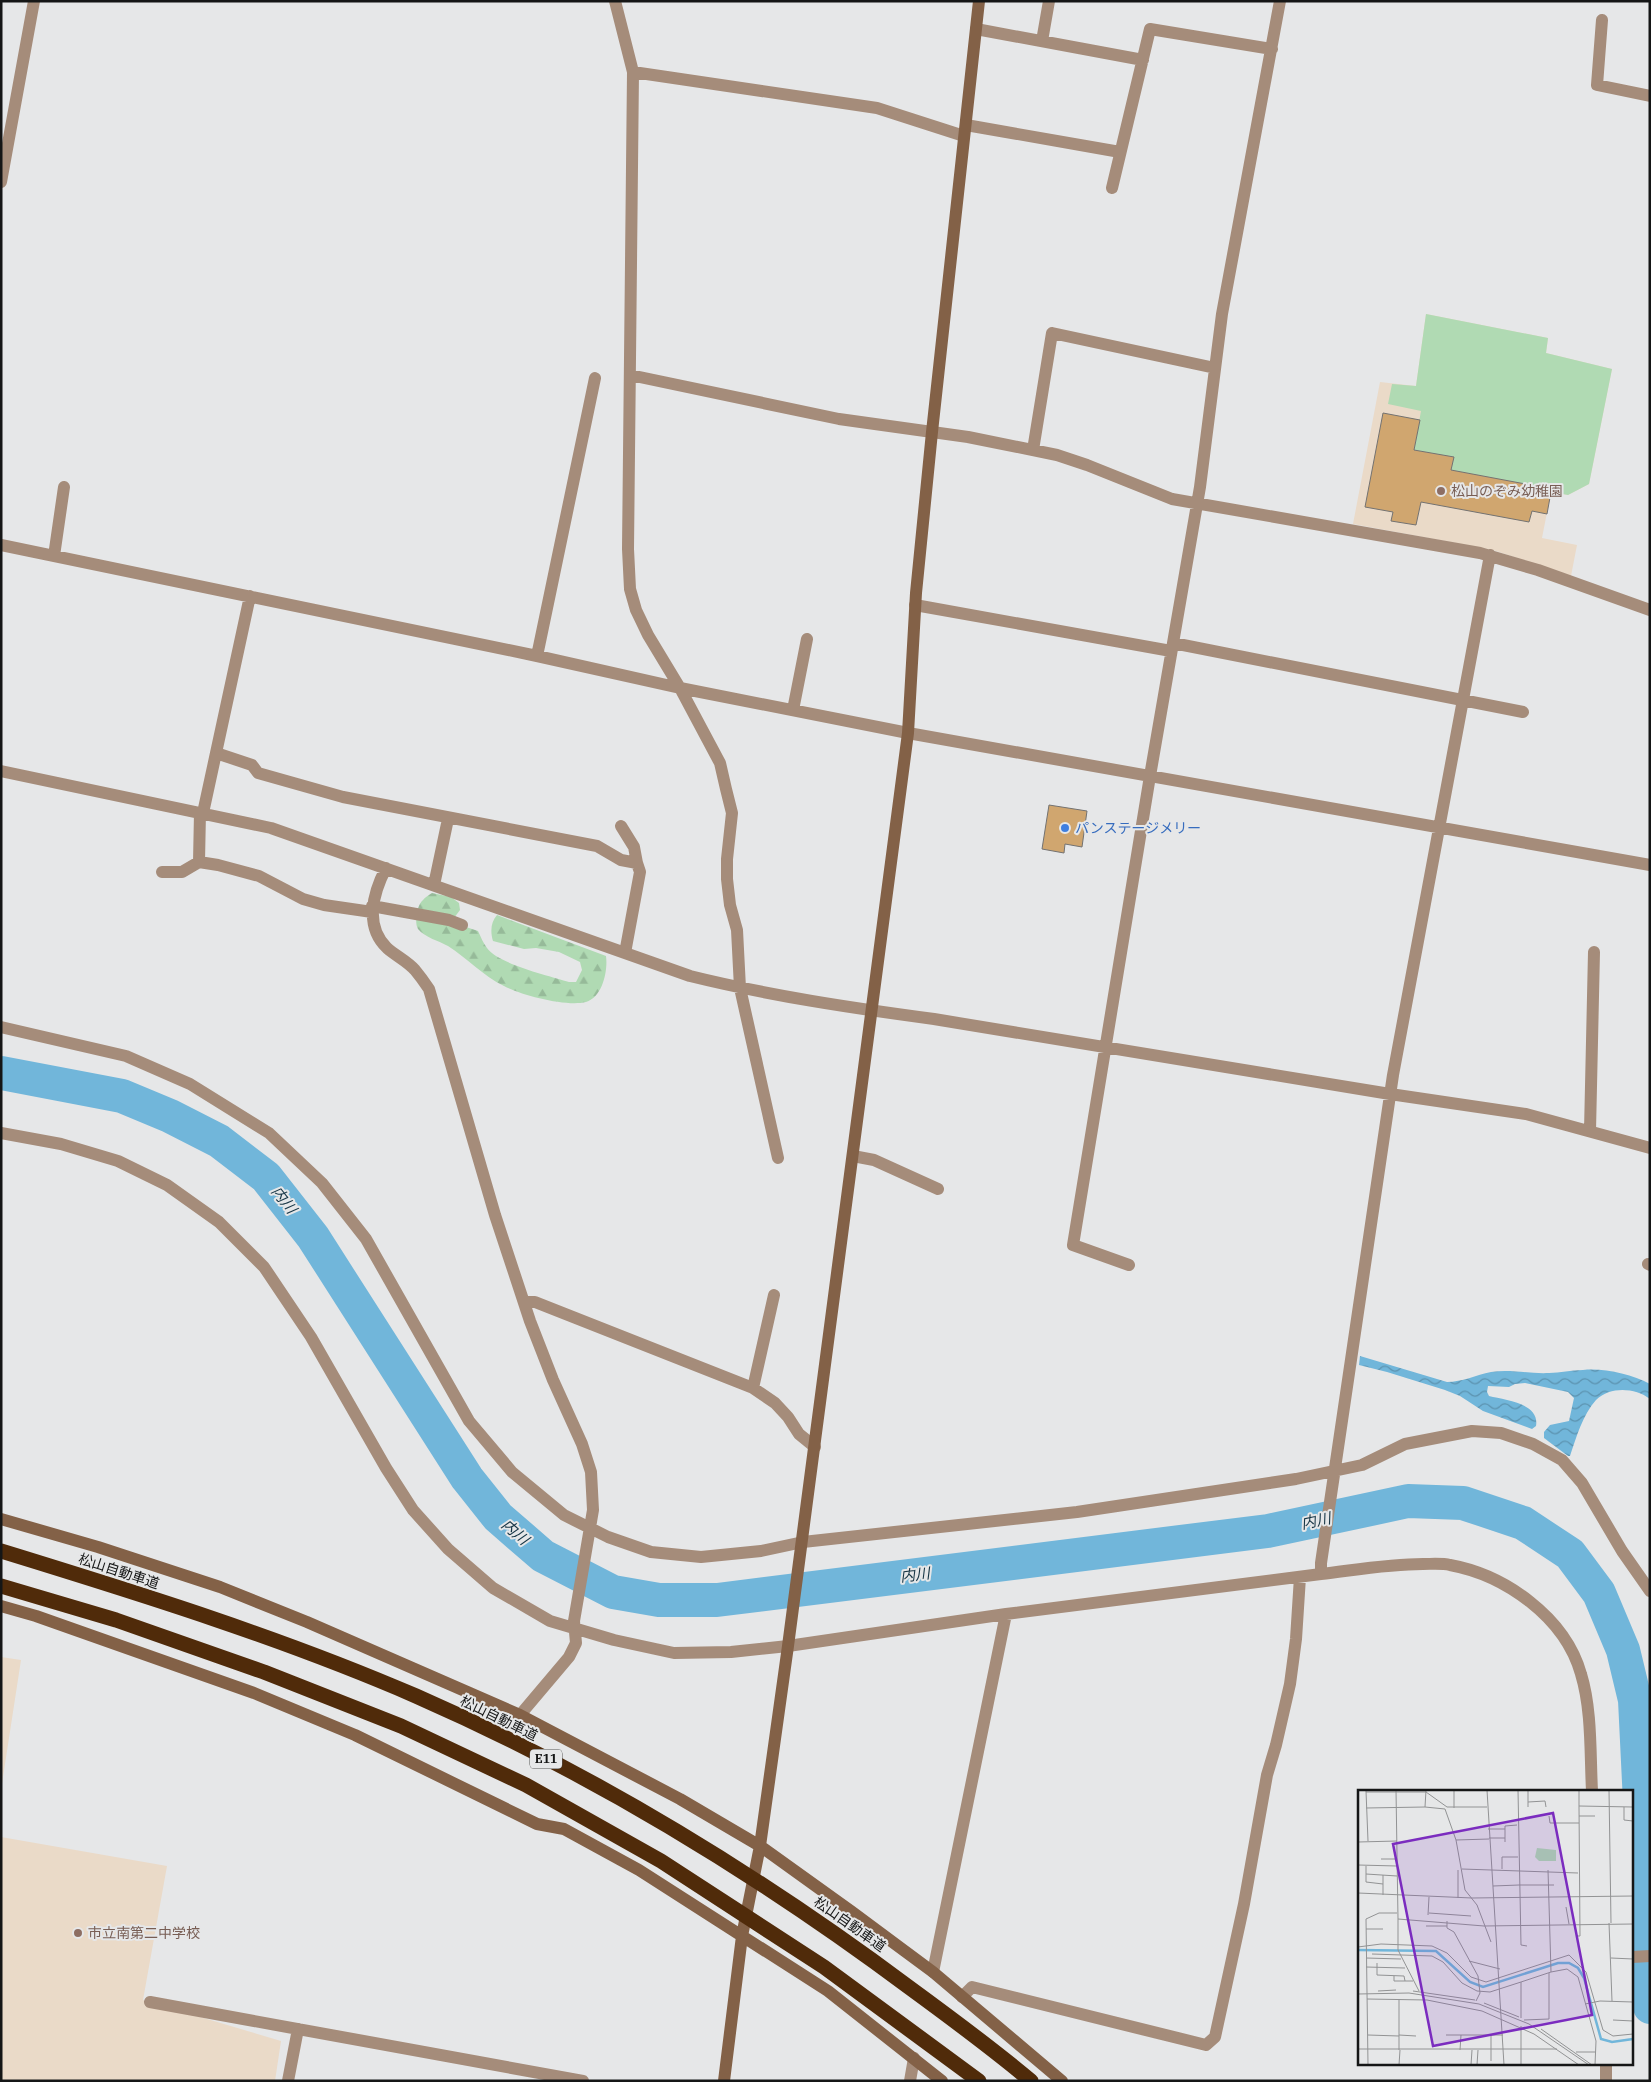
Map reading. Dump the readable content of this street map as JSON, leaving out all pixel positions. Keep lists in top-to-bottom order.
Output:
{
  "streets": {
    "highway": ["松山自動車道", "E11"]
  },
  "water": ["内川"],
  "places": ["松山のぞみ幼稚園", "パンステージメリー", "市立南第二中学校"]
}
